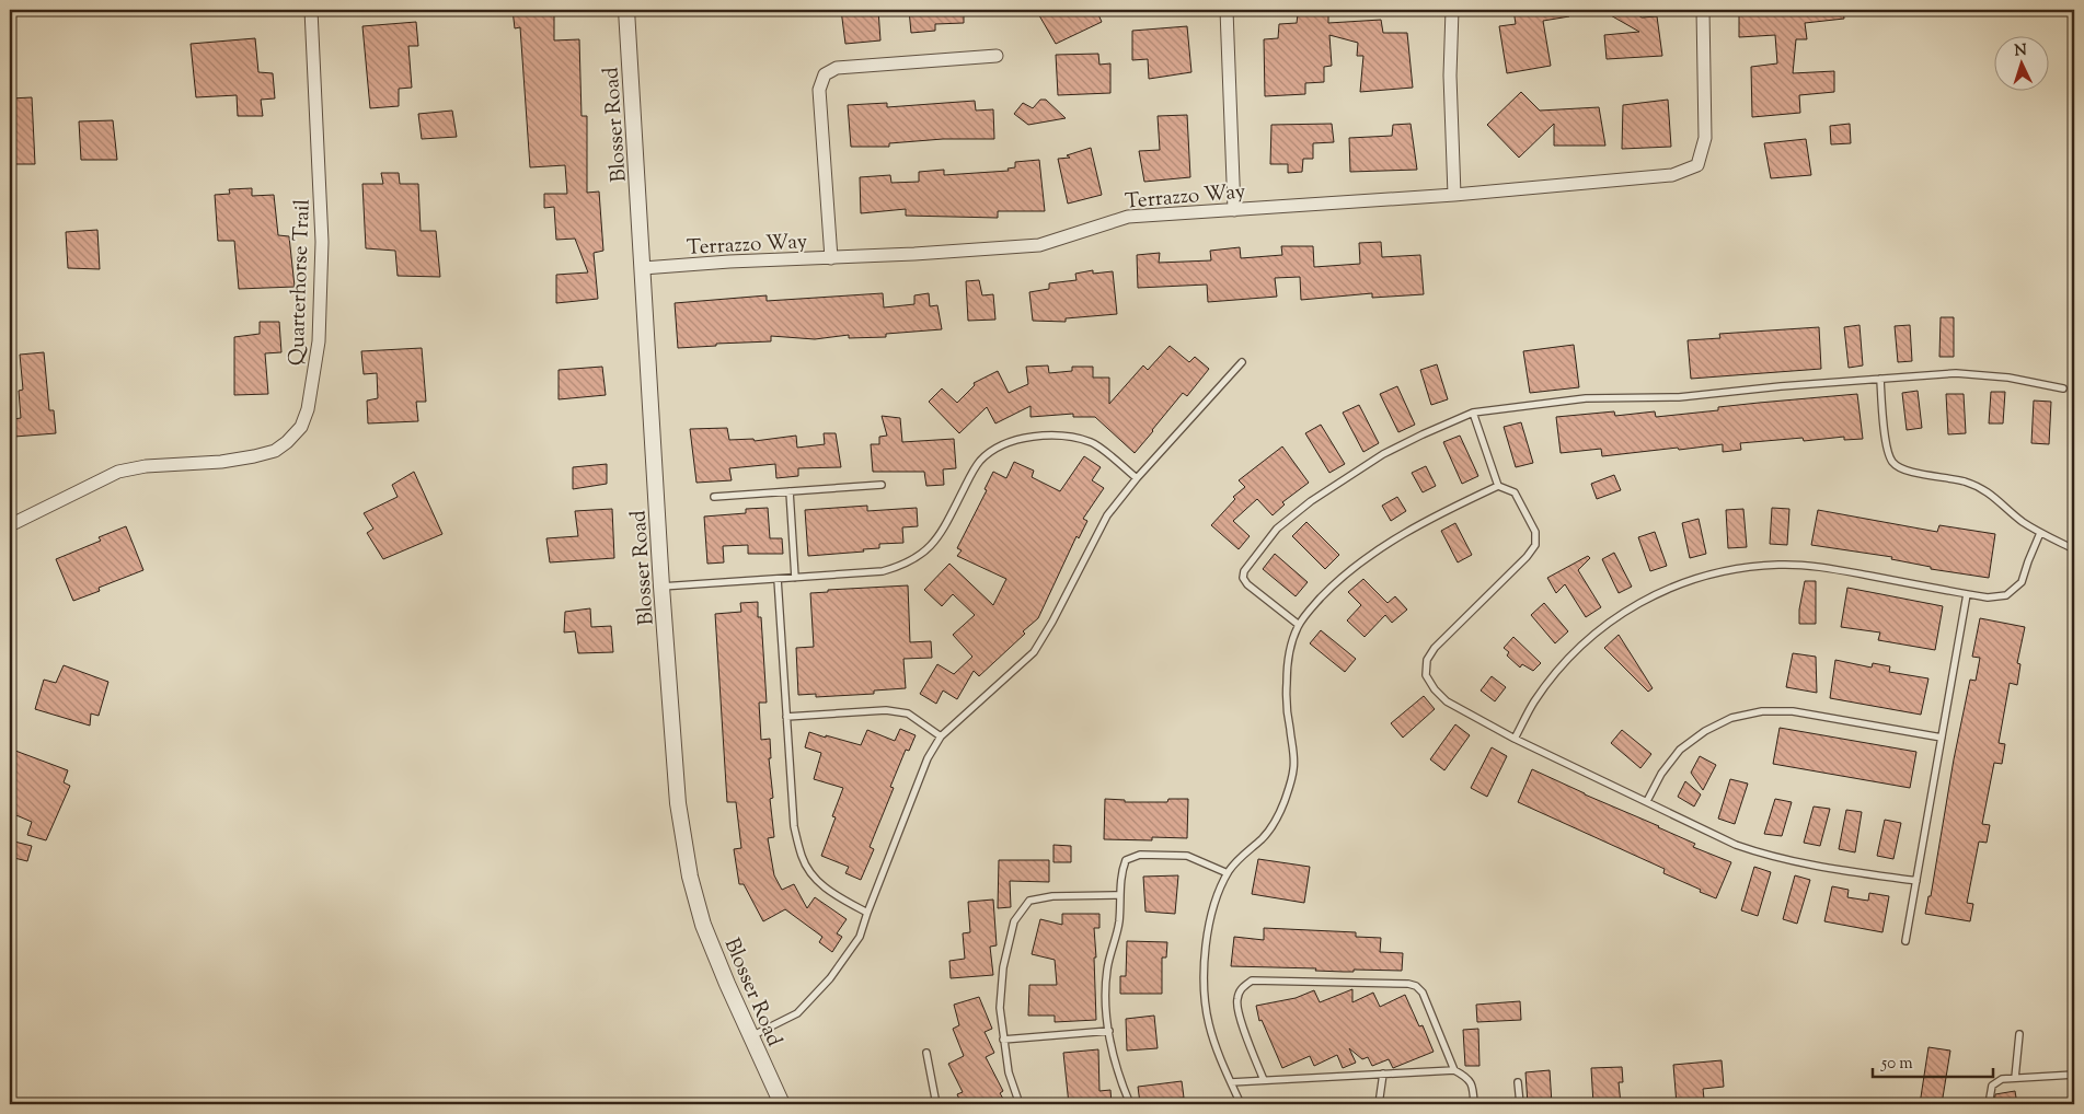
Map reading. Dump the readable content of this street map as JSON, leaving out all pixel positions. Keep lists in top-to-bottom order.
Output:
{
  "streets": {
    "street": ["Blosser Road", "Terrazzo Way", "Quarterhorse Trail"]
  },
  "crossings": [
    ["Blosser Road", "Terrazzo Way"]
  ],
  "scale_bar": "50 m",
  "north": "top"
}
